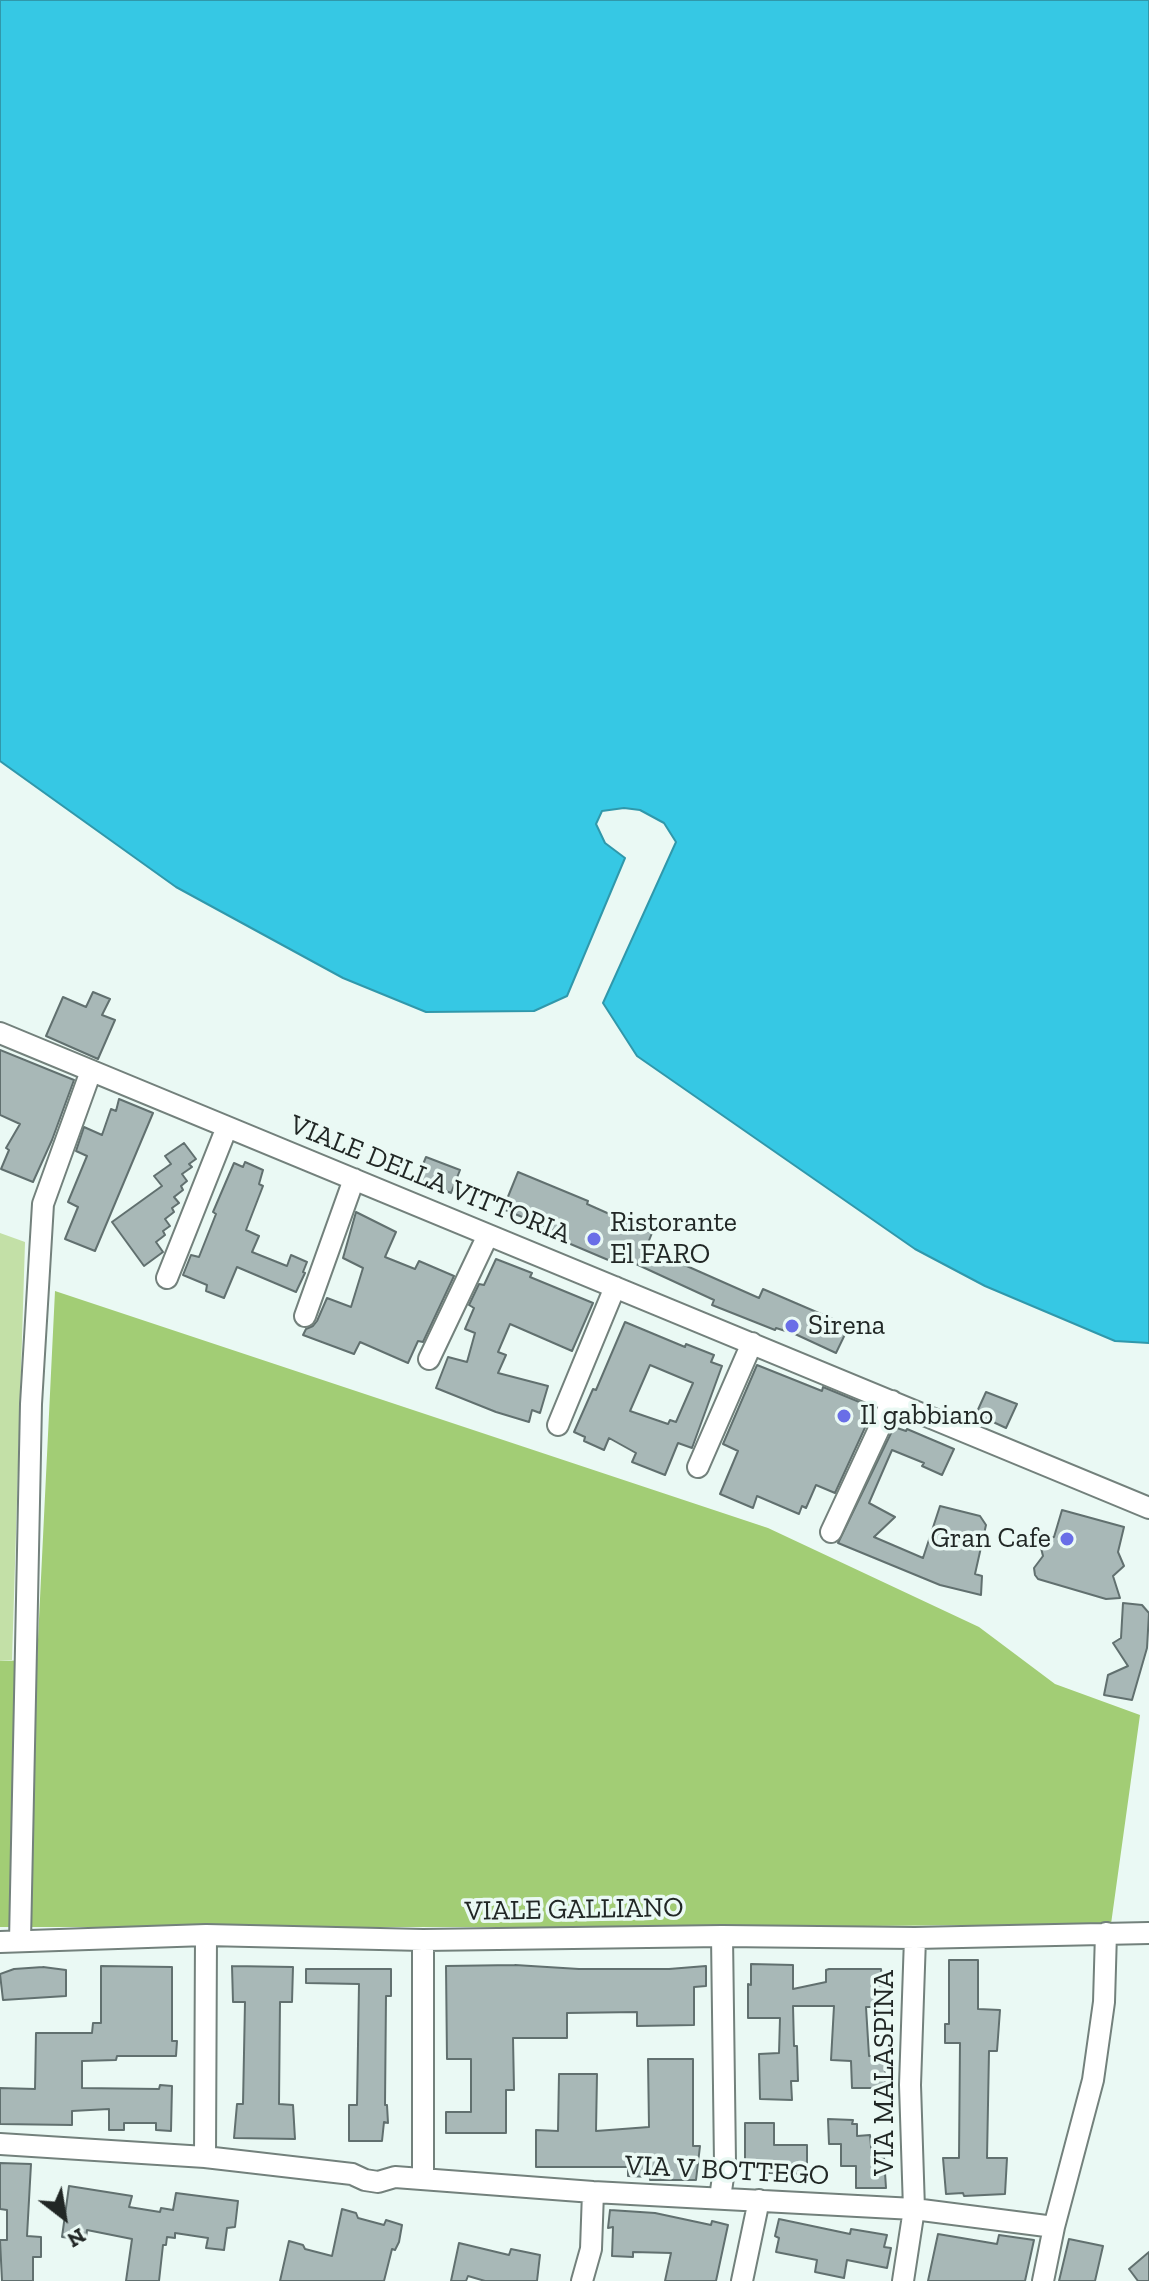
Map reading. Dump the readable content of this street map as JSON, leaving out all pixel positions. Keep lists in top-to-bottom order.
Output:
{
  "streets": {
    "street": [
      "VIALE DELLA VITTORIA",
      "VIALE GALLIANO",
      "VIA MALASPINA",
      "VIA V BOTTEGO"
    ]
  },
  "crossings": [
    ["VIALE GALLIANO", "VIA MALASPINA"],
    ["VIA MALASPINA", "VIA V BOTTEGO"]
  ],
  "places": [
    "Ristorante El FARO",
    "Sirena",
    "Il gabbiano",
    "Gran Cafe"
  ],
  "north": "bottom right"
}
